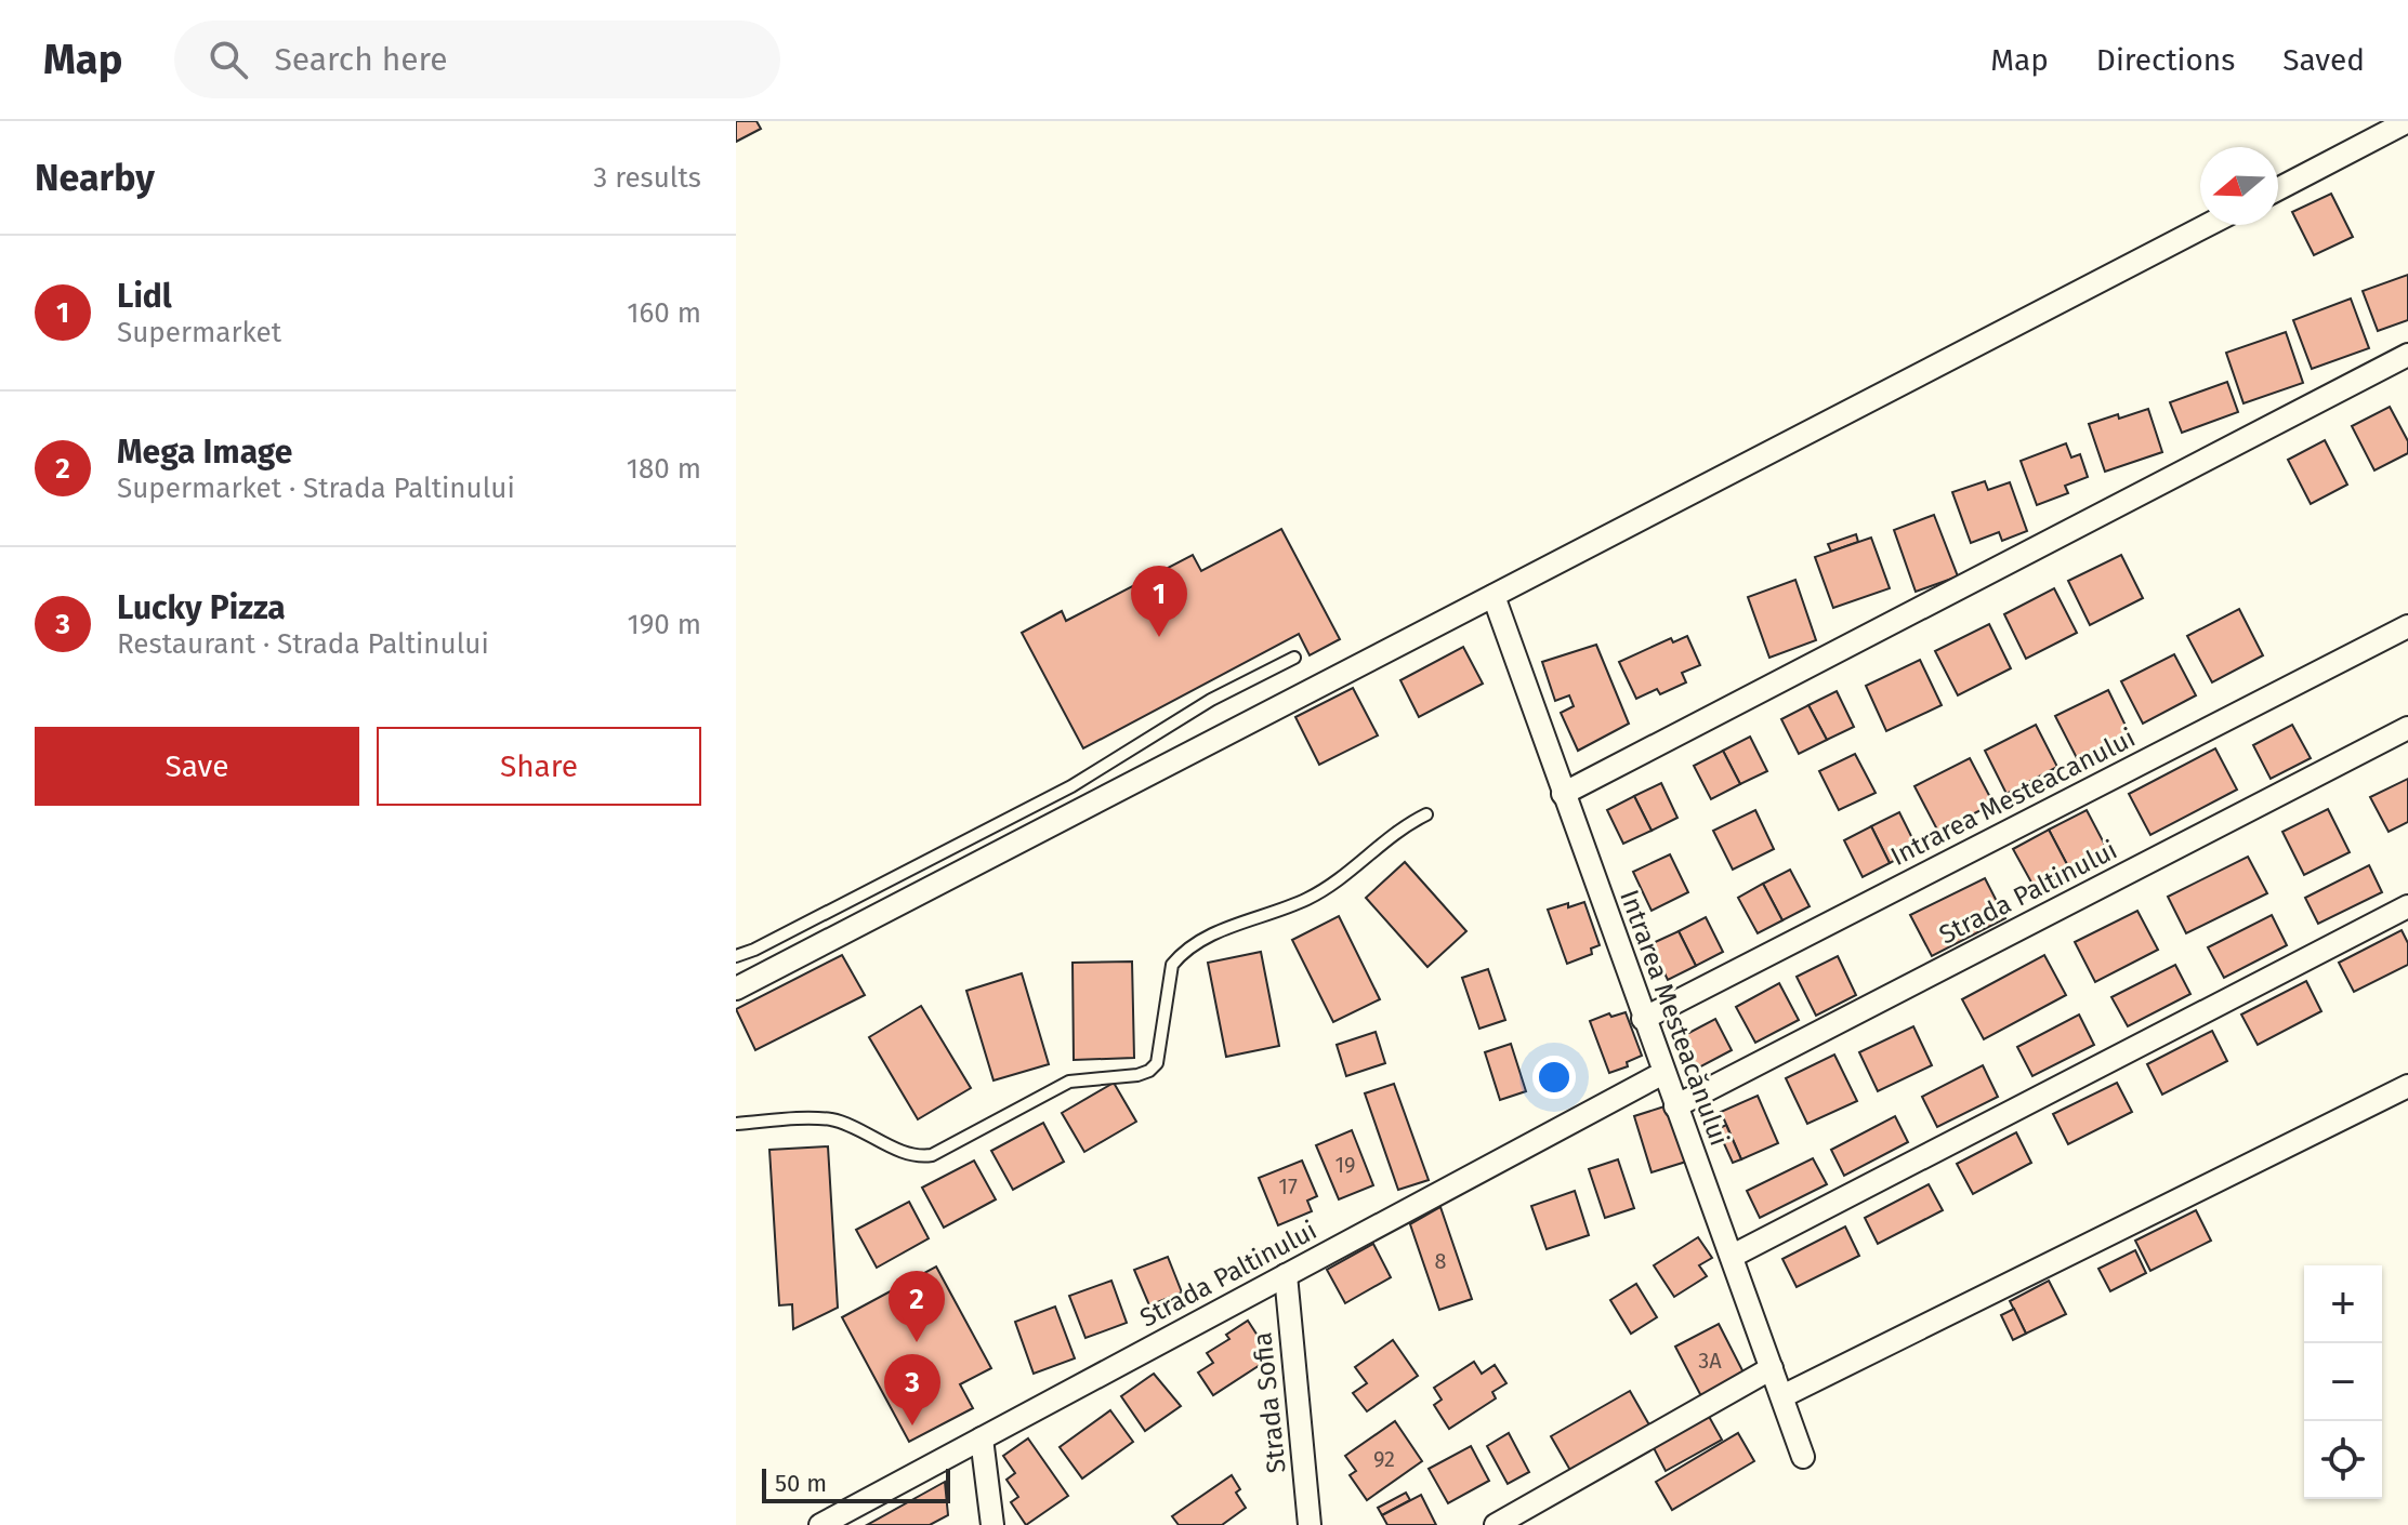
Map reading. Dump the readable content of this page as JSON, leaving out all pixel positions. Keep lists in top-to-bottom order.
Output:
{
  "streets": {
    "street": [
      "Intrarea Mesteacanului",
      "Strada Paltinului",
      "Intrarea Mesteacănului",
      "Strada Sofia"
    ]
  },
  "crossings": [
    ["Intrarea Mesteacanului", "Intrarea Mesteacănului"],
    ["Strada Paltinului", "Intrarea Mesteacănului"],
    ["Strada Paltinului", "Strada Sofia"]
  ],
  "house_numbers": [
    "19",
    "17",
    "8",
    "3A",
    "92"
  ],
  "scale_bar": "50 m",
  "north": "left",
  "page": {
    "header": "Map",
    "search": "Search here",
    "nav": ["Map", "Directions", "Saved"],
    "heading": ["Nearby", "3 results"],
    "list": [
      {
        "mark": "1",
        "name": "Lidl",
        "note": "Supermarket",
        "value": "160 m"
      },
      {
        "mark": "2",
        "name": "Mega Image",
        "note": "Supermarket · Strada Paltinului",
        "value": "180 m"
      },
      {
        "mark": "3",
        "name": "Lucky Pizza",
        "note": "Restaurant · Strada Paltinului",
        "value": "190 m"
      }
    ],
    "pins": ["1", "2", "3"],
    "buttons": ["Save", "Share"],
    "map_buttons": ["+", "−"],
    "scale": "50 m"
  }
}
